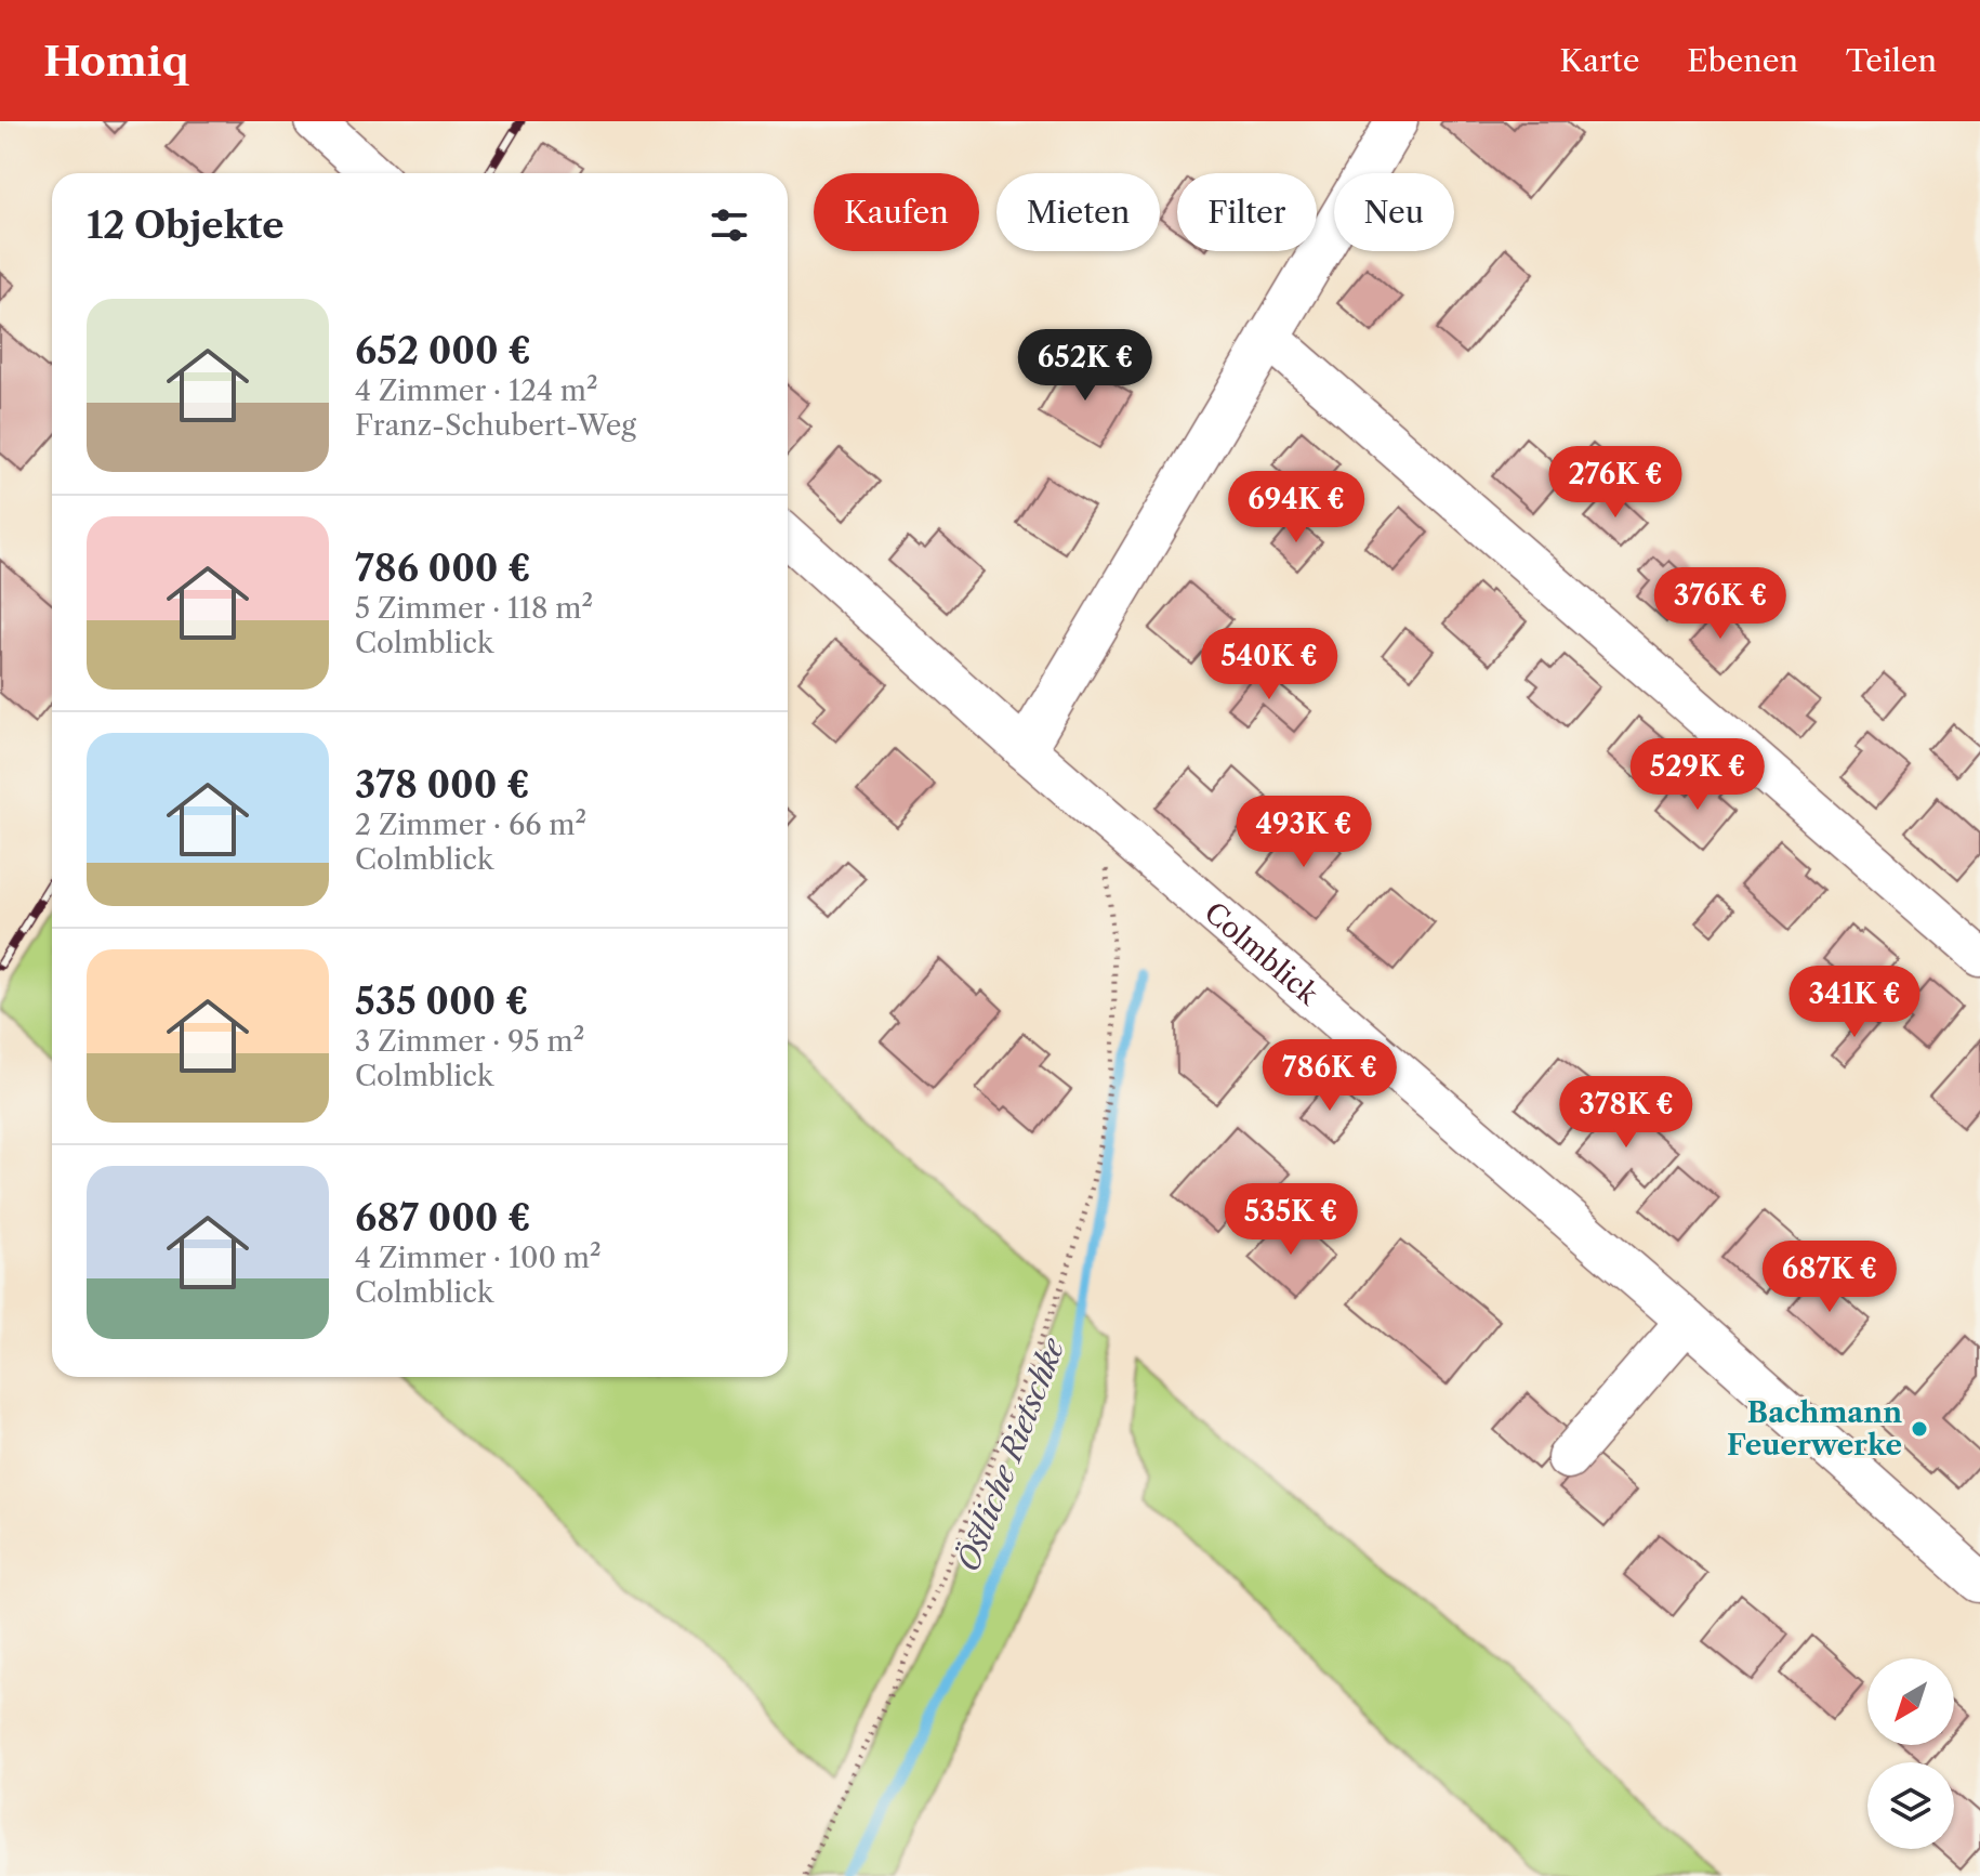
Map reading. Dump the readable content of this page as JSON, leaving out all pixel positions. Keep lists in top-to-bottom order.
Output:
{
  "streets": {
    "street": ["Colmblick"]
  },
  "water": ["Östliche Rietschke"],
  "places": ["Bachmann Feuerwerke"],
  "north": "bottom left",
  "page": {
    "header": "Homiq",
    "nav": ["Karte", "Ebenen", "Teilen"],
    "chip": [
      "Kaufen",
      "Mieten",
      "Filter",
      "Neu"
    ],
    "heading": "12 Objekte",
    "list": [
      {
        "name": "652 000 €",
        "note": "4 Zimmer · 124 m² · Franz-Schubert-Weg"
      },
      {
        "name": "786 000 €",
        "note": "5 Zimmer · 118 m² · Colmblick"
      },
      {
        "name": "378 000 €",
        "note": "2 Zimmer · 66 m² · Colmblick"
      },
      {
        "name": "535 000 €",
        "note": "3 Zimmer · 95 m² · Colmblick"
      },
      {
        "name": "687 000 €",
        "note": "4 Zimmer · 100 m² · Colmblick"
      }
    ],
    "price": [
      "652K €",
      "276K €",
      "694K €",
      "376K €",
      "540K €",
      "529K €",
      "493K €",
      "341K €",
      "786K €",
      "378K €",
      "535K €",
      "687K €"
    ]
  }
}
